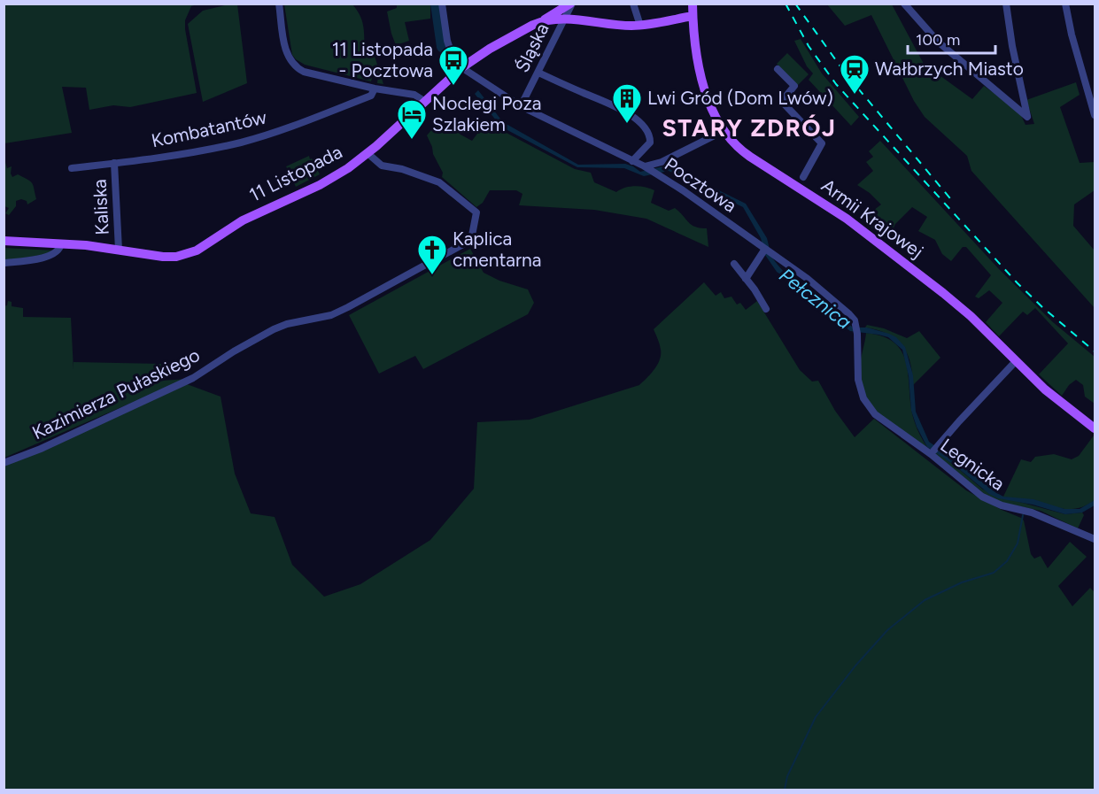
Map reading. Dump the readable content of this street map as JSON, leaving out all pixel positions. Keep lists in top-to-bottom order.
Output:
{
  "streets": {
    "main road": ["11 Listopada", "Armii Krajowej"],
    "street": [
      "Śląska",
      "Kombatantów",
      "Pocztowa",
      "Kaliska",
      "Kazimierza Pułaskiego",
      "Legnicka"
    ]
  },
  "crossings": [
    ["Śląska", "11 Listopada"],
    ["Śląska", "Pocztowa"],
    ["Kombatantów", "Kaliska"],
    ["11 Listopada", "Pocztowa"],
    ["11 Listopada", "Kaliska"],
    ["11 Listopada", "Armii Krajowej"],
    ["11 Listopada", "Kazimierza Pułaskiego"],
    ["Pocztowa", "Legnicka"]
  ],
  "districts": ["STARY ZDRÓJ"],
  "water": ["Pełcznica"],
  "places": {
    "bus stop": ["11 Listopada - Pocztowa"],
    "station": ["Wałbrzych Miasto"],
    "building": ["Lwi Gród (Dom Lwów)"],
    "hotel": ["Noclegi Poza Szlakiem"],
    "church": ["Kaplica cmentarna"]
  },
  "scale_bar": "100 m"
}
